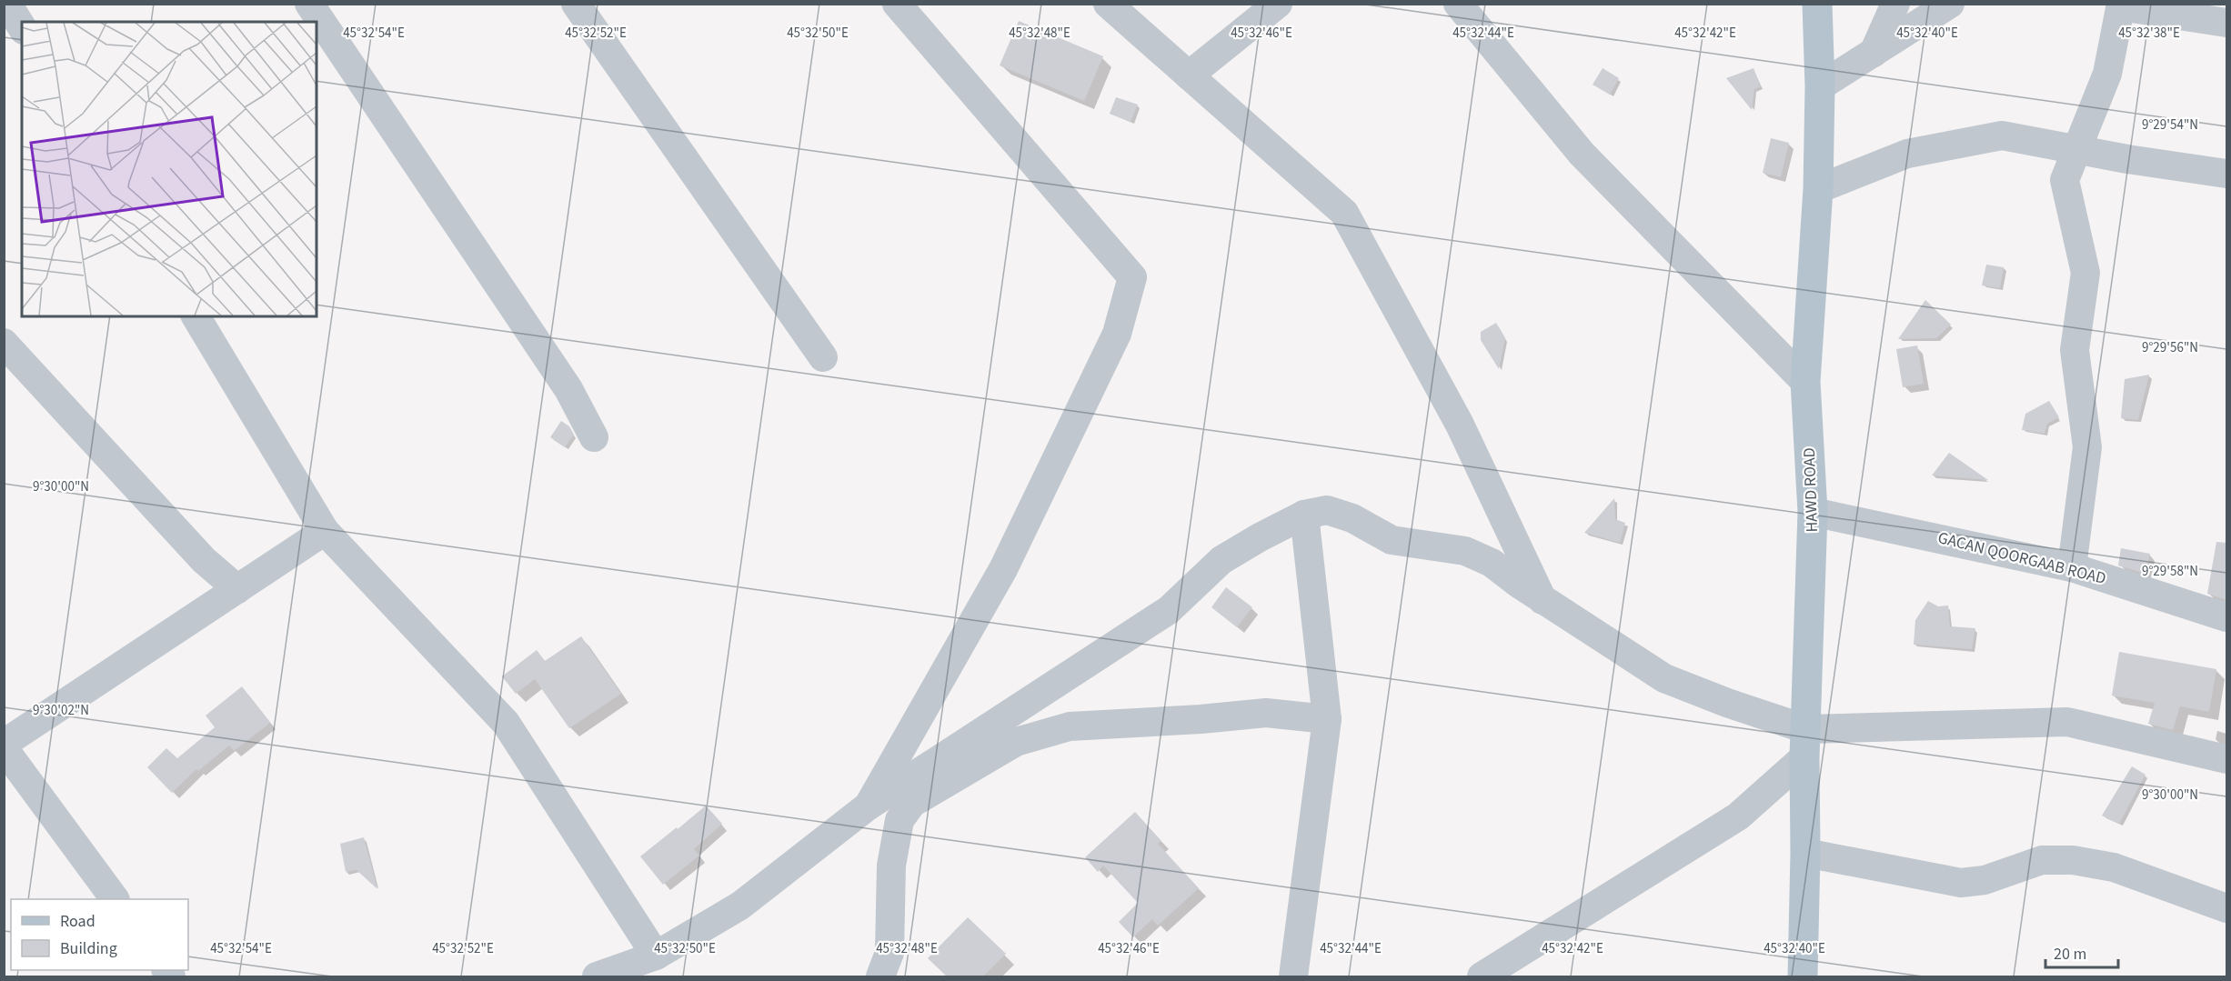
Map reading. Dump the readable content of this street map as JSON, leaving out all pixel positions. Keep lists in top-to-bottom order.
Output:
{
  "streets": {
    "main road": ["HAWD ROAD"],
    "street": ["GACAN QOORGAAB ROAD"]
  },
  "crossings": [
    ["HAWD ROAD", "GACAN QOORGAAB ROAD"]
  ],
  "legend": ["Road", "Building"],
  "scale_bar": "20 m",
  "coordinates": [
    "45°32'54\"E",
    "45°32'52\"E",
    "45°32'50\"E",
    "45°32'48\"E",
    "45°32'46\"E",
    "45°32'44\"E",
    "45°32'42\"E",
    "45°32'40\"E",
    "45°32'38\"E",
    "9°29'54\"N",
    "9°29'56\"N",
    "9°30'00\"N",
    "9°29'58\"N",
    "9°30'02\"N"
  ]
}
